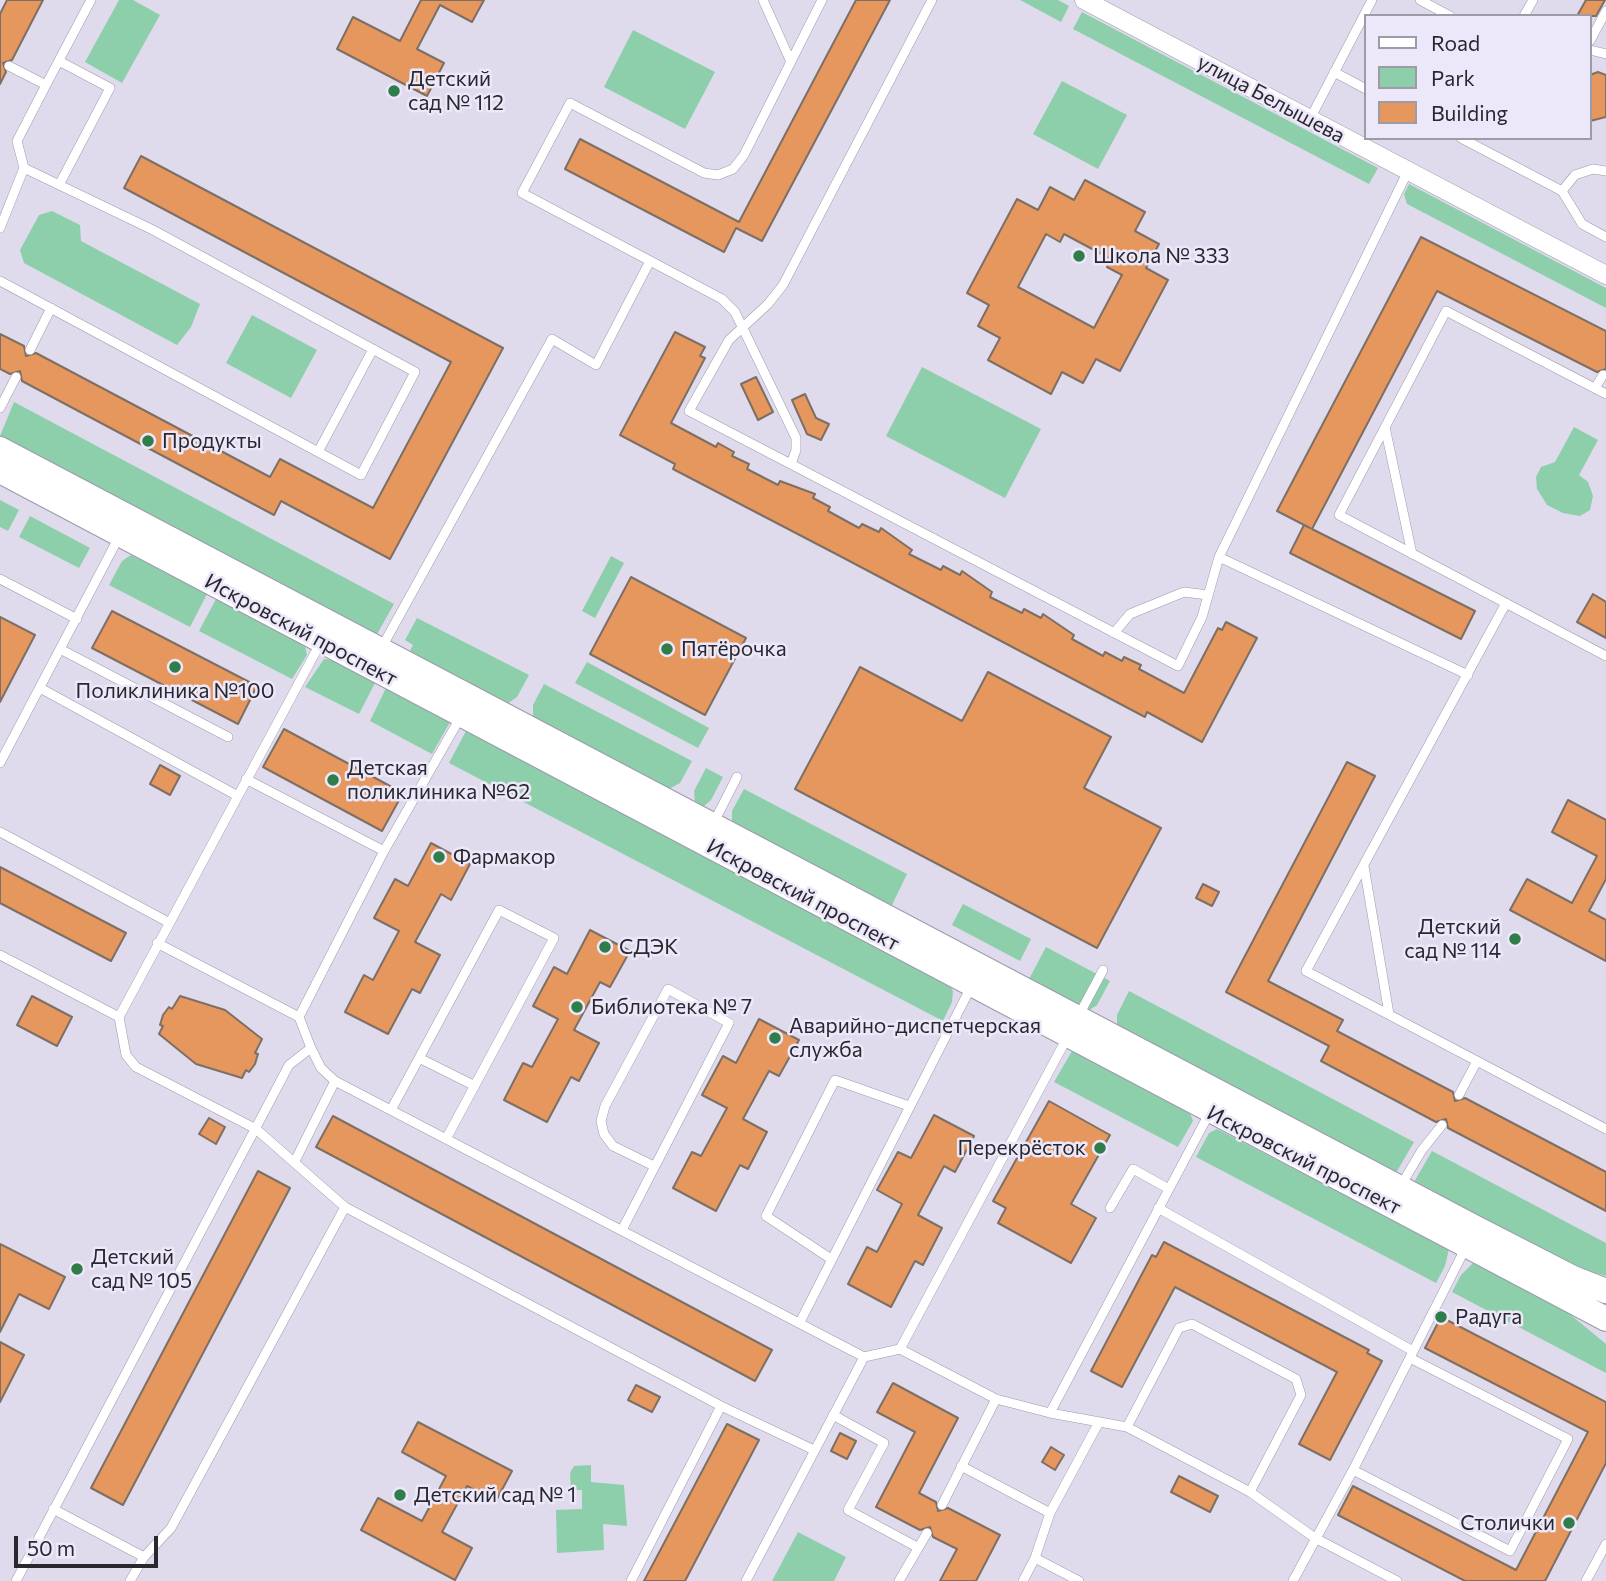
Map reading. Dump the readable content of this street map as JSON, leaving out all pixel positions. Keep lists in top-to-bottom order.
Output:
{
  "streets": {
    "street": ["улица Белышева", "Искровский проспект"]
  },
  "places": [
    "Детский сад № 112",
    "Школа № 333",
    "Продукты",
    "Пятёрочка",
    "Поликлиника №100",
    "Детская поликлиника №62",
    "Фармакор",
    "Детский сад № 114",
    "СДЭК",
    "Библиотека № 7",
    "Аварийно-диспетчерская служба",
    "Перекрёсток",
    "Детский сад № 105",
    "Радуга",
    "Детский сад № 1",
    "Столички"
  ],
  "legend": ["Road", "Park", "Building"],
  "scale_bar": "50 m"
}
